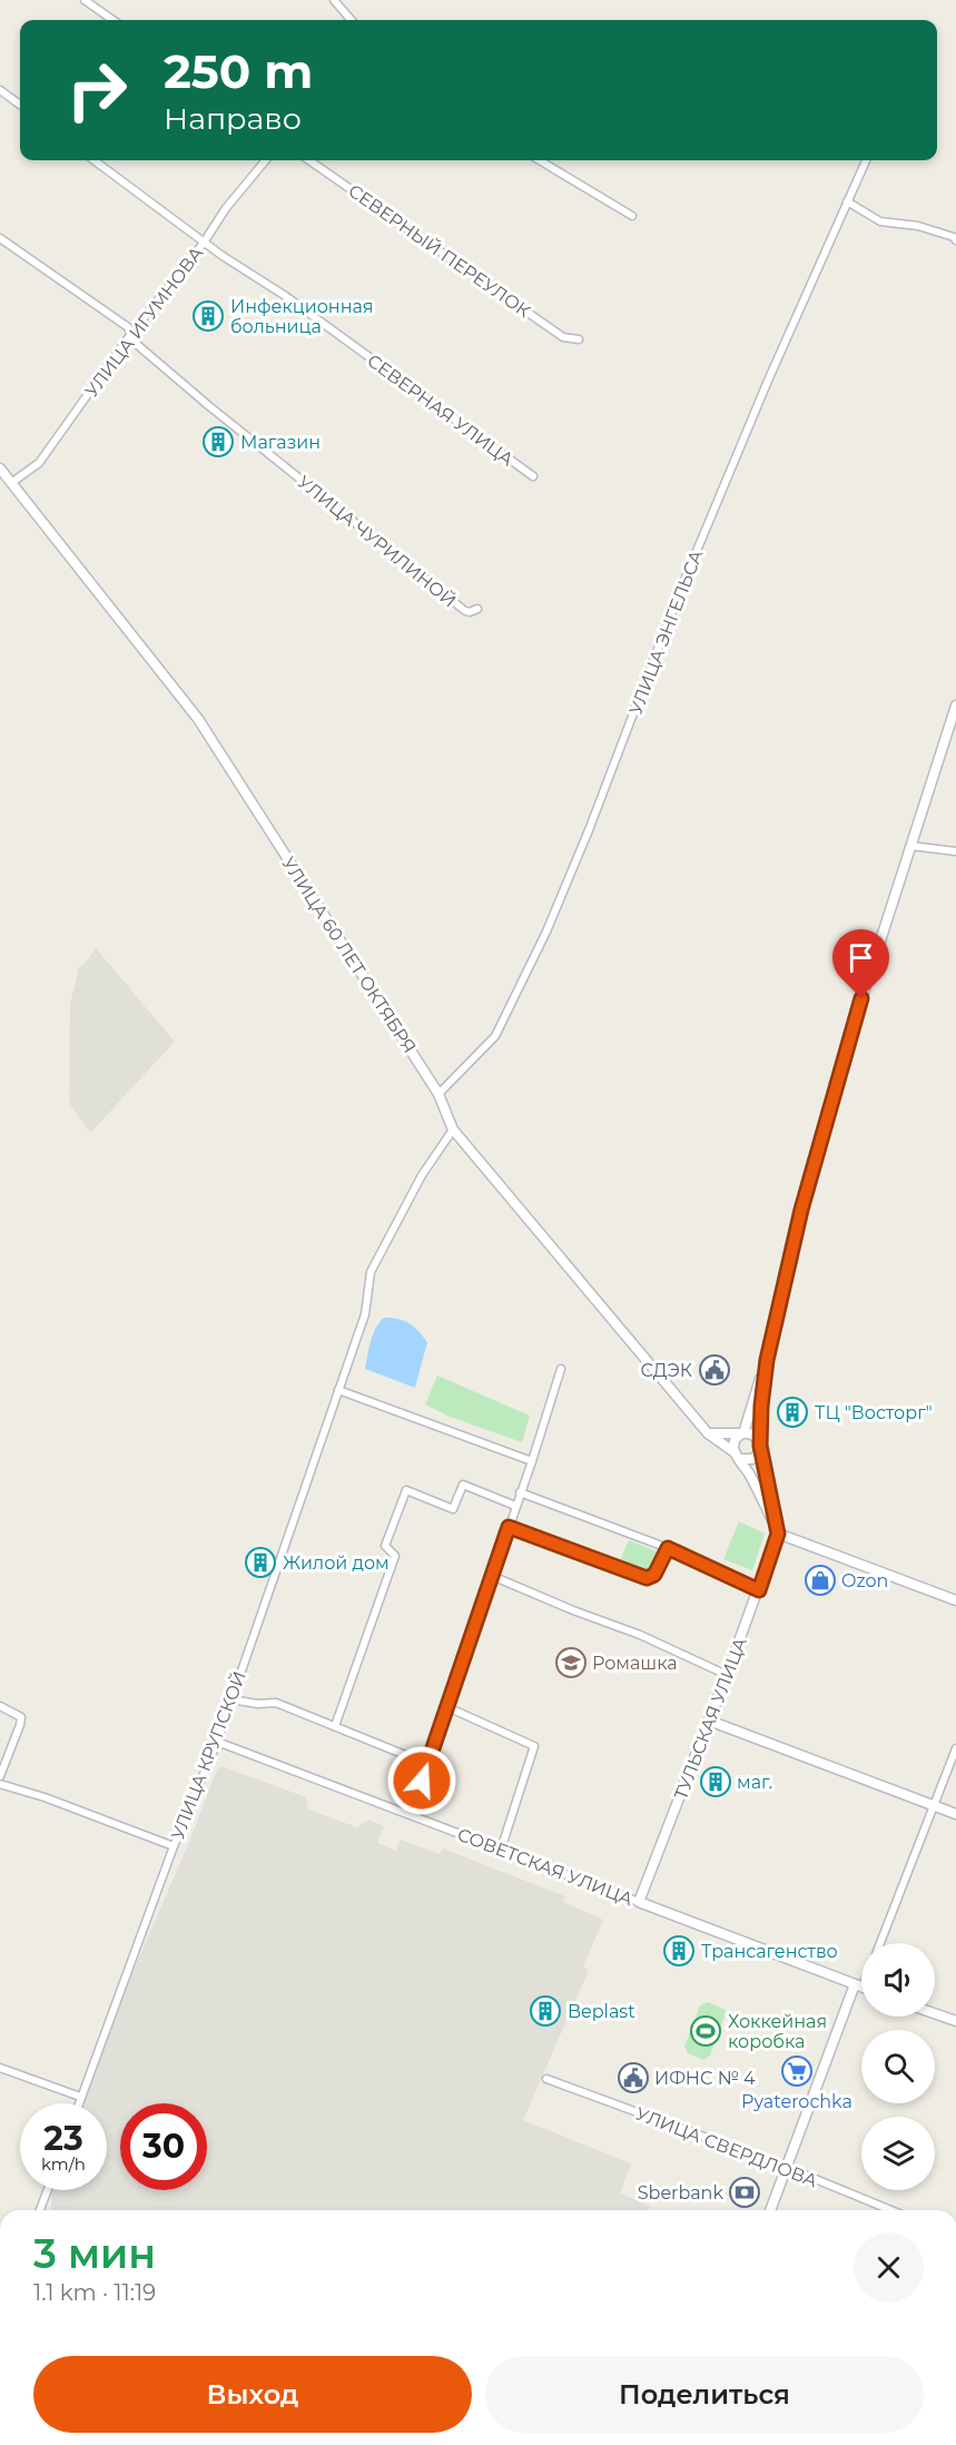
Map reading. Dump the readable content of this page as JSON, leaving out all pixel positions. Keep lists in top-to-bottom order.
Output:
{
  "streets": {
    "main road": ["УЛИЦА 60 ЛЕТ ОКТЯБРЯ", "ТУЛЬСКАЯ УЛИЦА", "СОВЕТСКАЯ УЛИЦА"],
    "street": [
      "СЕВЕРНЫЙ ПЕРЕУЛОК",
      "УЛИЦА ИГУМНОВА",
      "СЕВЕРНАЯ УЛИЦА",
      "УЛИЦА ЧУРИЛИНОЙ",
      "УЛИЦА ЭНГЕЛЬСА",
      "УЛИЦА КРУПСКОЙ",
      "УЛИЦА СВЕРДЛОВА"
    ]
  },
  "crossings": [
    ["УЛИЦА ИГУМНОВА", "СЕВЕРНАЯ УЛИЦА"],
    ["УЛИЦА ИГУМНОВА", "УЛИЦА ЧУРИЛИНОЙ"],
    ["УЛИЦА ИГУМНОВА", "УЛИЦА 60 ЛЕТ ОКТЯБРЯ"],
    ["УЛИЦА ЭНГЕЛЬСА", "УЛИЦА 60 ЛЕТ ОКТЯБРЯ"],
    ["УЛИЦА 60 ЛЕТ ОКТЯБРЯ", "ТУЛЬСКАЯ УЛИЦА"],
    ["УЛИЦА 60 ЛЕТ ОКТЯБРЯ", "УЛИЦА КРУПСКОЙ"],
    ["ТУЛЬСКАЯ УЛИЦА", "СОВЕТСКАЯ УЛИЦА"],
    ["УЛИЦА КРУПСКОЙ", "СОВЕТСКАЯ УЛИЦА"]
  ],
  "places": {
    "building": [
      "Инфекционная больница",
      "Магазин",
      "ТЦ \"Восторг\"",
      "Жилой дом",
      "маг.",
      "Трансагенство",
      "Beplast"
    ],
    "public building": ["СДЭК", "ИФНС № 4"],
    "shop": ["Ozon"],
    "school or university": ["Ромашка"],
    "sports": ["Хоккейная коробка"],
    "supermarket": ["Pyaterochka"],
    "bank": ["Sberbank"]
  },
  "page": {
    "turn": ["250 m", "Направо"],
    "speed": "23 km/h",
    "limit": "30",
    "heading": ["3 мин", "1.1 km · 11:19"],
    "buttons": ["Выход", "Поделиться"]
  }
}
